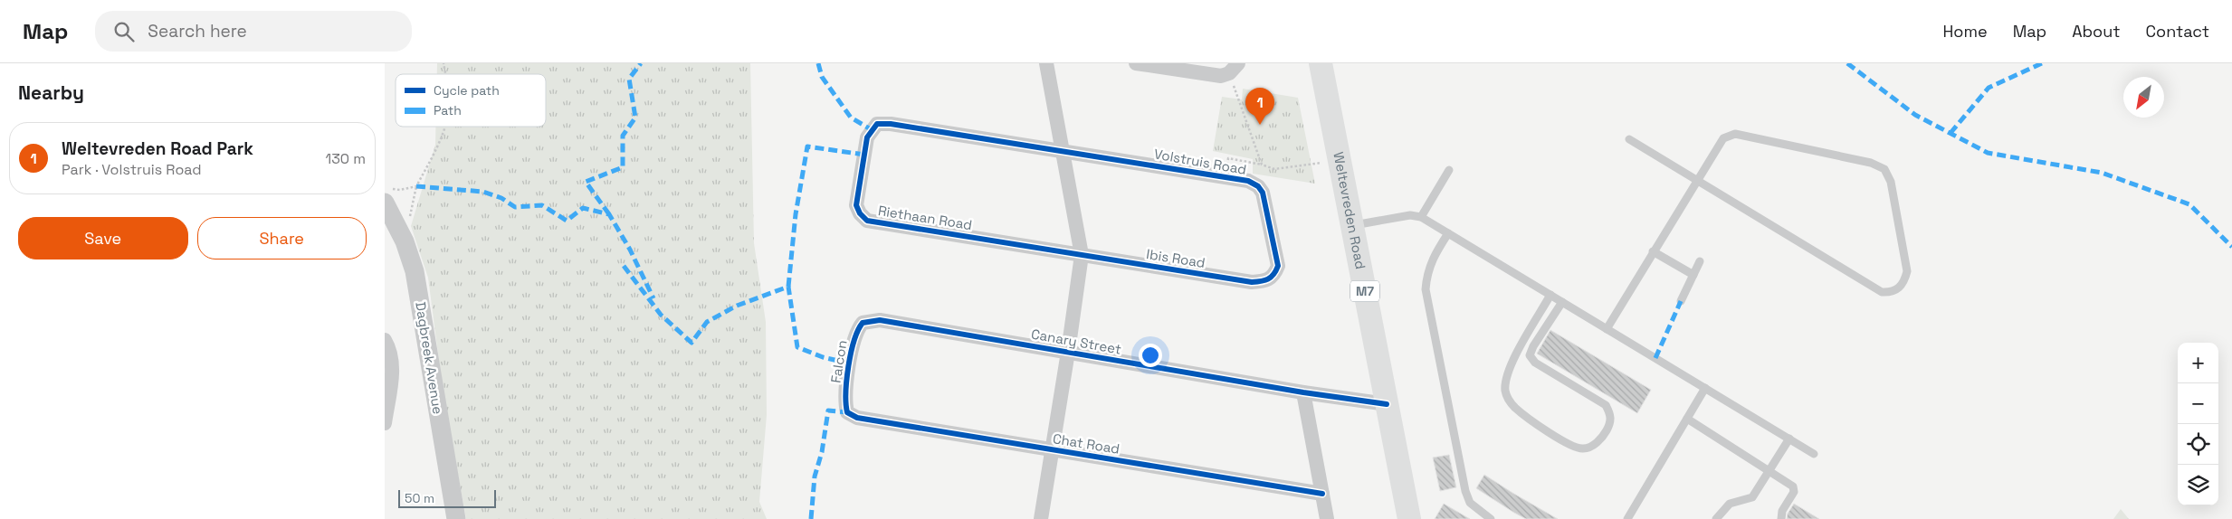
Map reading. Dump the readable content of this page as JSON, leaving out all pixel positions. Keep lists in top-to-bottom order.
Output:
{
  "streets": {
    "main road": ["Weltevreden Road", "M7"],
    "street": [
      "Volstruis Road",
      "Riethaan Road",
      "Ibis Road",
      "Canary Street",
      "Dagbreek Avenue",
      "Falcon",
      "Chat Road"
    ]
  },
  "crossings": [
    ["Volstruis Road", "Riethaan Road"],
    ["Volstruis Road", "Ibis Road"],
    ["Weltevreden Road", "Canary Street"],
    ["Riethaan Road", "Ibis Road"],
    ["Canary Street", "Falcon"],
    ["Falcon", "Chat Road"]
  ],
  "legend": ["Cycle path", "Path"],
  "scale_bar": "50 m",
  "north": "bottom left",
  "page": {
    "header": "Map",
    "search": "Search here",
    "nav": [
      "Home",
      "Map",
      "About",
      "Contact"
    ],
    "heading": "Nearby",
    "pins": "1",
    "list": [
      {
        "mark": "1",
        "name": "Weltevreden Road Park",
        "note": "Park · Volstruis Road",
        "value": "130 m"
      }
    ],
    "buttons": ["Save", "Share"],
    "map_buttons": ["+", "−"],
    "scale": "50 m"
  }
}
